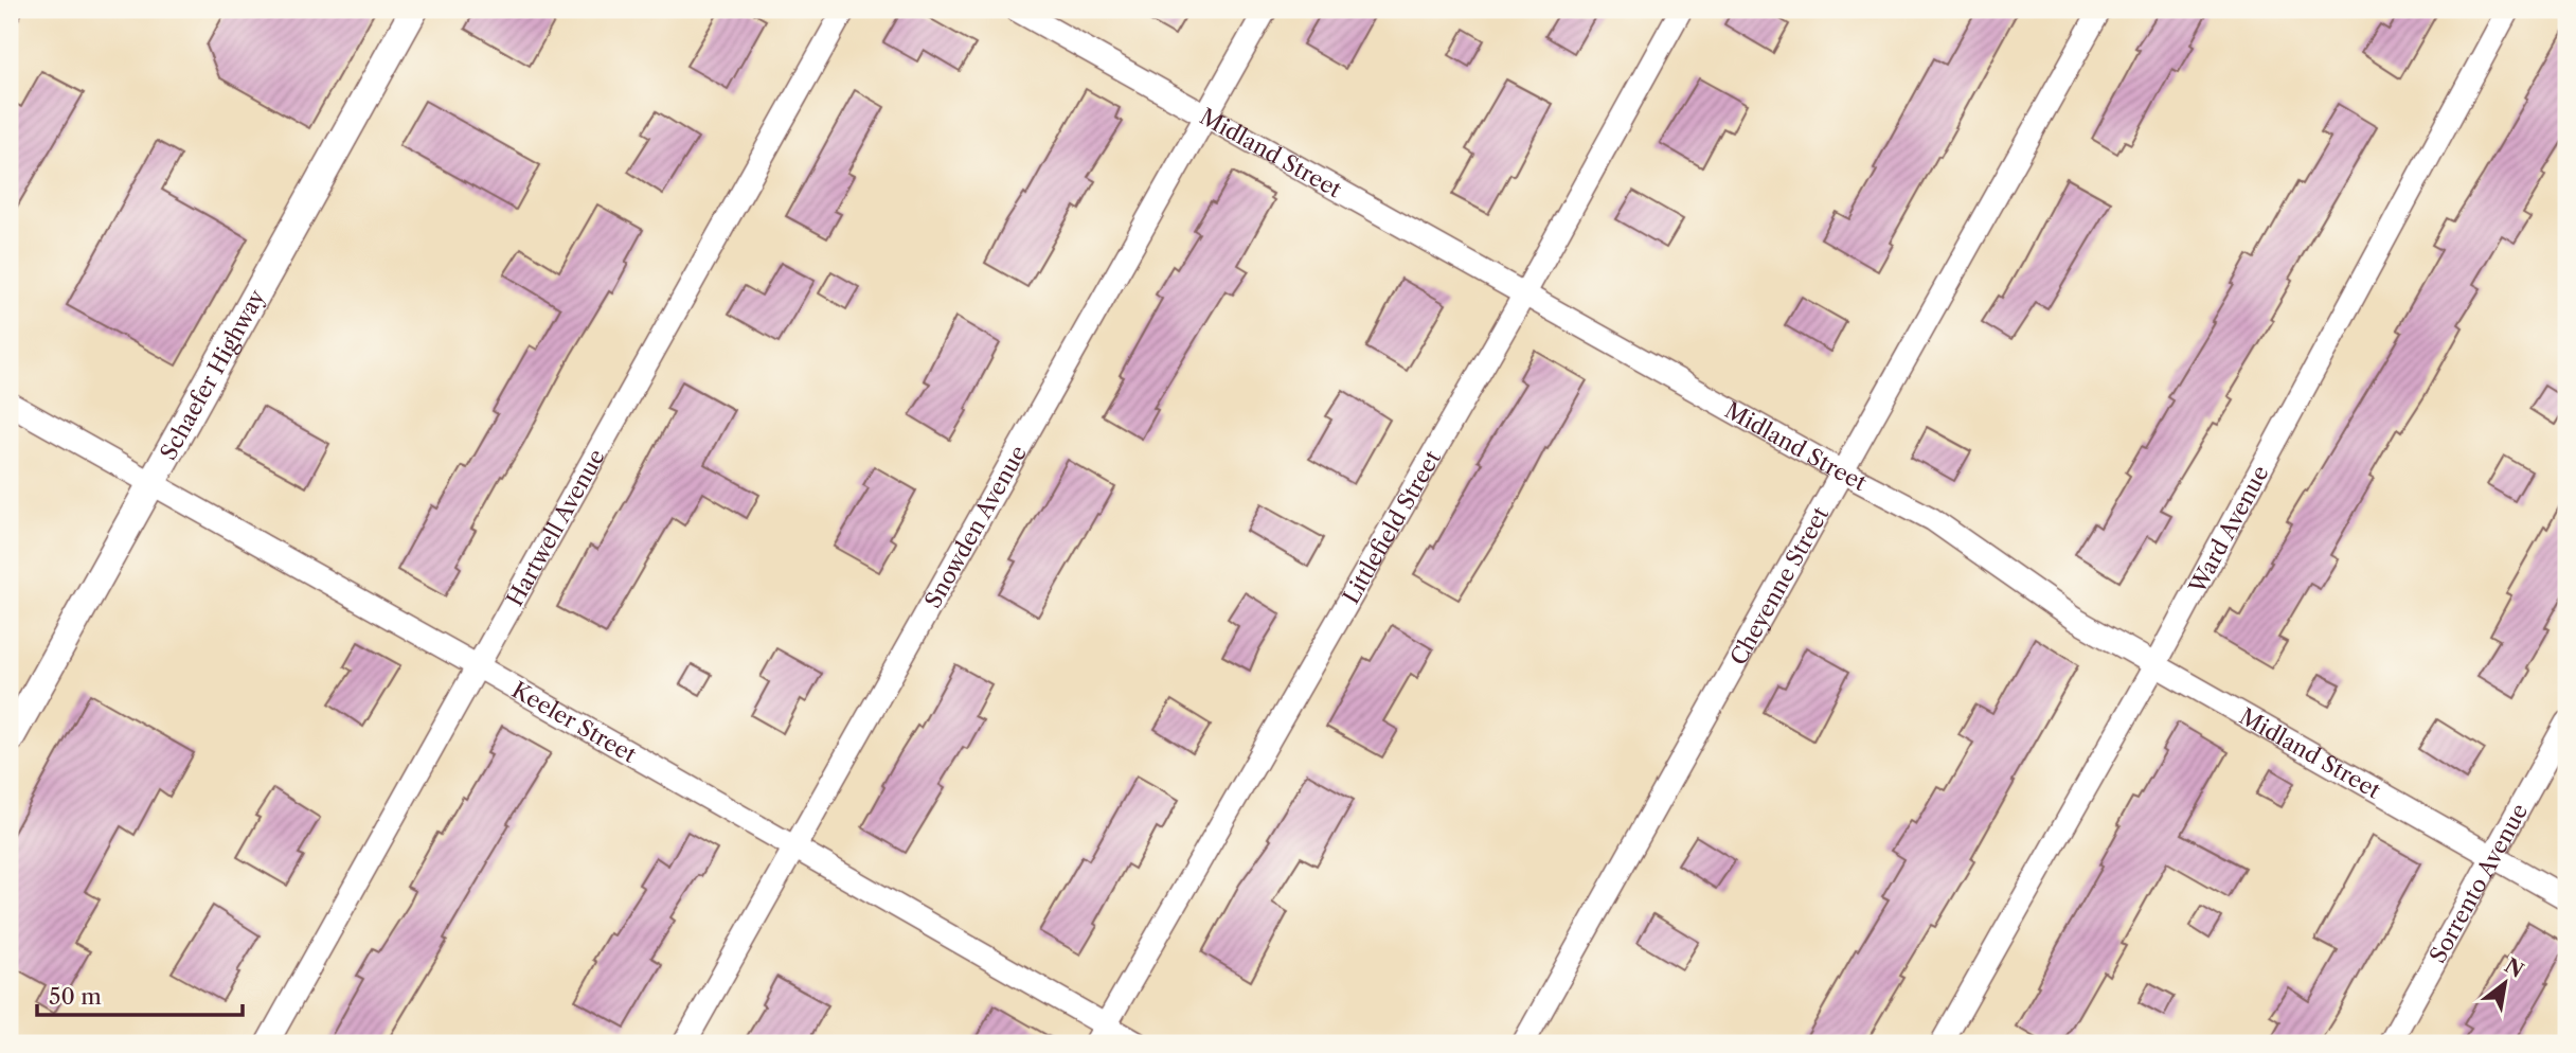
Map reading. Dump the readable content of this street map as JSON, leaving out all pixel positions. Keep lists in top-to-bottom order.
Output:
{
  "streets": {
    "street": [
      "Midland Street",
      "Schaefer Highway",
      "Hartwell Avenue",
      "Snowden Avenue",
      "Littlefield Street",
      "Ward Avenue",
      "Cheyenne Street",
      "Keeler Street",
      "Sorrento Avenue"
    ]
  },
  "crossings": [
    ["Midland Street", "Snowden Avenue"],
    ["Midland Street", "Littlefield Street"],
    ["Midland Street", "Ward Avenue"],
    ["Midland Street", "Cheyenne Street"],
    ["Midland Street", "Sorrento Avenue"],
    ["Schaefer Highway", "Keeler Street"],
    ["Hartwell Avenue", "Keeler Street"],
    ["Snowden Avenue", "Keeler Street"],
    ["Littlefield Street", "Keeler Street"]
  ],
  "scale_bar": "50 m",
  "north": "top right"
}
